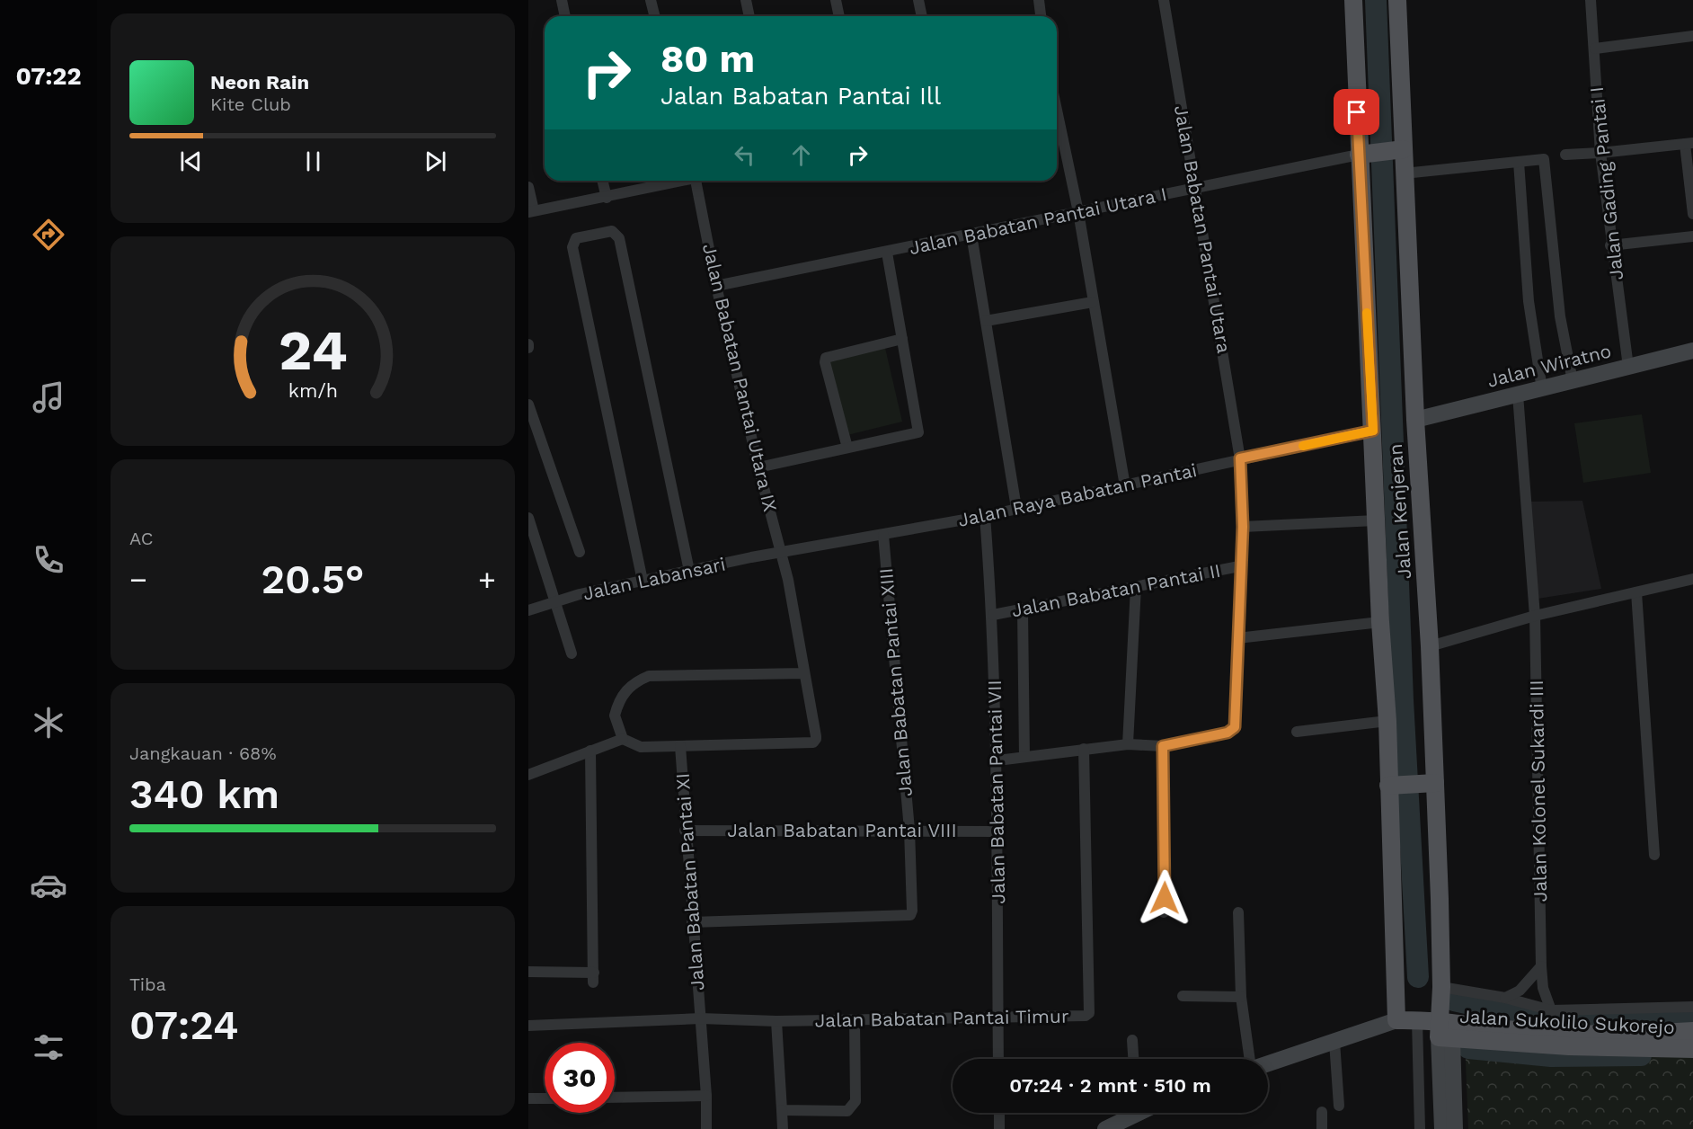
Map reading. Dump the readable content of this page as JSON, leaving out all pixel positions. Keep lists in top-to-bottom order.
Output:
{
  "streets": {
    "main road": ["Jalan Wiratno", "Jalan Kenjeran", "Jalan Sukolilo Sukorejo"],
    "street": [
      "Jalan Gading Pantai I",
      "Jalan Babatan Pantai Utara I",
      "Jalan Babatan Pantai Utara",
      "Jalan Babatan Pantai Utara IX",
      "Jalan Raya Babatan Pantai",
      "Jalan Labansari",
      "Jalan Babatan Pantai II",
      "Jalan Babatan Pantai XIII",
      "Jalan Kolonel Sukardi III",
      "Jalan Babatan Pantai VII",
      "Jalan Babatan Pantai VIII",
      "Jalan Babatan Pantai XI",
      "Jalan Babatan Pantai Timur"
    ]
  },
  "crossings": [
    ["Jalan Gading Pantai I", "Jalan Wiratno"],
    ["Jalan Babatan Pantai Utara I", "Jalan Babatan Pantai Utara"],
    ["Jalan Babatan Pantai Utara I", "Jalan Babatan Pantai Utara IX"],
    ["Jalan Babatan Pantai Utara I", "Jalan Kenjeran"],
    ["Jalan Babatan Pantai Utara", "Jalan Raya Babatan Pantai"],
    ["Jalan Babatan Pantai Utara", "Jalan Babatan Pantai II"],
    ["Jalan Wiratno", "Jalan Kenjeran"],
    ["Jalan Wiratno", "Jalan Kolonel Sukardi III"],
    ["Jalan Babatan Pantai Utara IX", "Jalan Raya Babatan Pantai"],
    ["Jalan Babatan Pantai Utara IX", "Jalan Labansari"],
    ["Jalan Babatan Pantai Utara IX", "Jalan Babatan Pantai XI"],
    ["Jalan Raya Babatan Pantai", "Jalan Kenjeran"],
    ["Jalan Raya Babatan Pantai", "Jalan Labansari"],
    ["Jalan Raya Babatan Pantai", "Jalan Babatan Pantai XIII"],
    ["Jalan Raya Babatan Pantai", "Jalan Babatan Pantai VII"],
    ["Jalan Kenjeran", "Jalan Sukolilo Sukorejo"],
    ["Jalan Babatan Pantai II", "Jalan Babatan Pantai VII"],
    ["Jalan Babatan Pantai XIII", "Jalan Babatan Pantai VIII"],
    ["Jalan Babatan Pantai XIII", "Jalan Babatan Pantai XI"],
    ["Jalan Babatan Pantai VII", "Jalan Babatan Pantai VIII"],
    ["Jalan Babatan Pantai VII", "Jalan Babatan Pantai Timur"],
    ["Jalan Babatan Pantai VIII", "Jalan Babatan Pantai XI"],
    ["Jalan Babatan Pantai XI", "Jalan Babatan Pantai Timur"]
  ],
  "page": {
    "tabs": "07:22",
    "turn": ["80 m", "Jalan Babatan Pantai Ill"],
    "song": ["Neon Rain", "Kite Club"],
    "tile": [
      "AC",
      ["Jangkauan · 68%", "340 km"],
      ["Tiba", "07:24"]
    ],
    "heat": ["−", "20.5°", "+"],
    "limit": "30",
    "trip": "07:24 · 2 mnt · 510 m",
    "gauge": ["24", "km/h"]
  }
}
